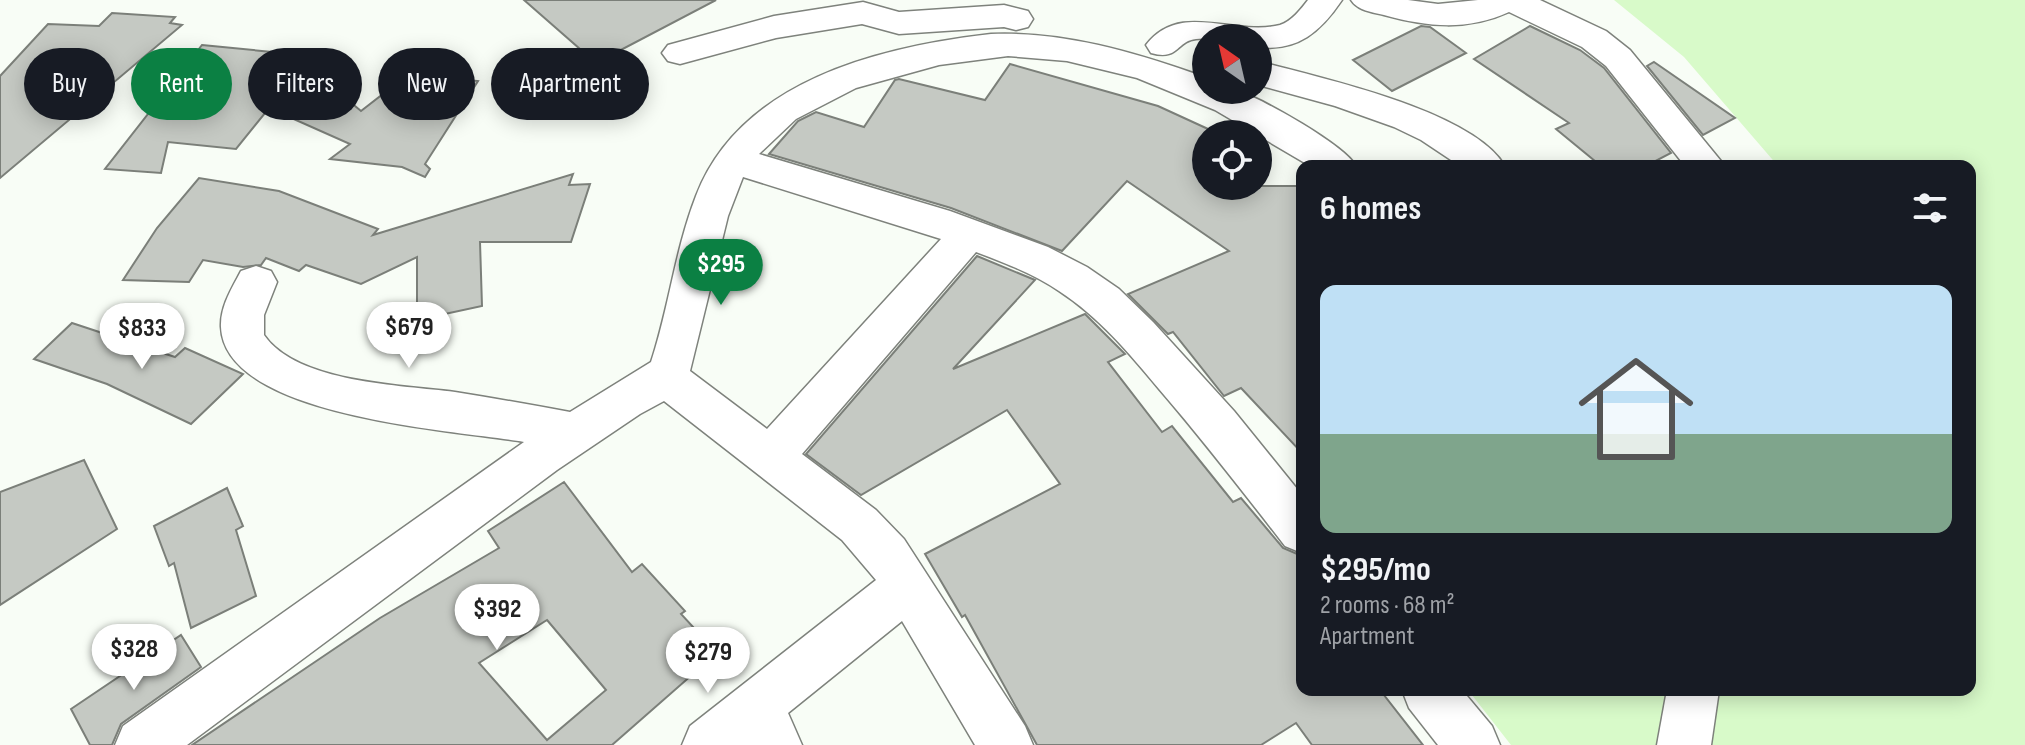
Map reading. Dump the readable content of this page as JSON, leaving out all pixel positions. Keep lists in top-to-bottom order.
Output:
{
  "north": "top left",
  "page": {
    "chip": [
      "Buy",
      "Rent",
      "Filters",
      "New",
      "Apartment"
    ],
    "heading": "6 homes",
    "price": [
      "$295",
      "$679",
      "$833",
      "$392",
      "$328",
      "$279"
    ],
    "list": [
      {
        "name": "$295/mo",
        "note": "2 rooms · 68 m² · Apartment"
      }
    ]
  }
}
